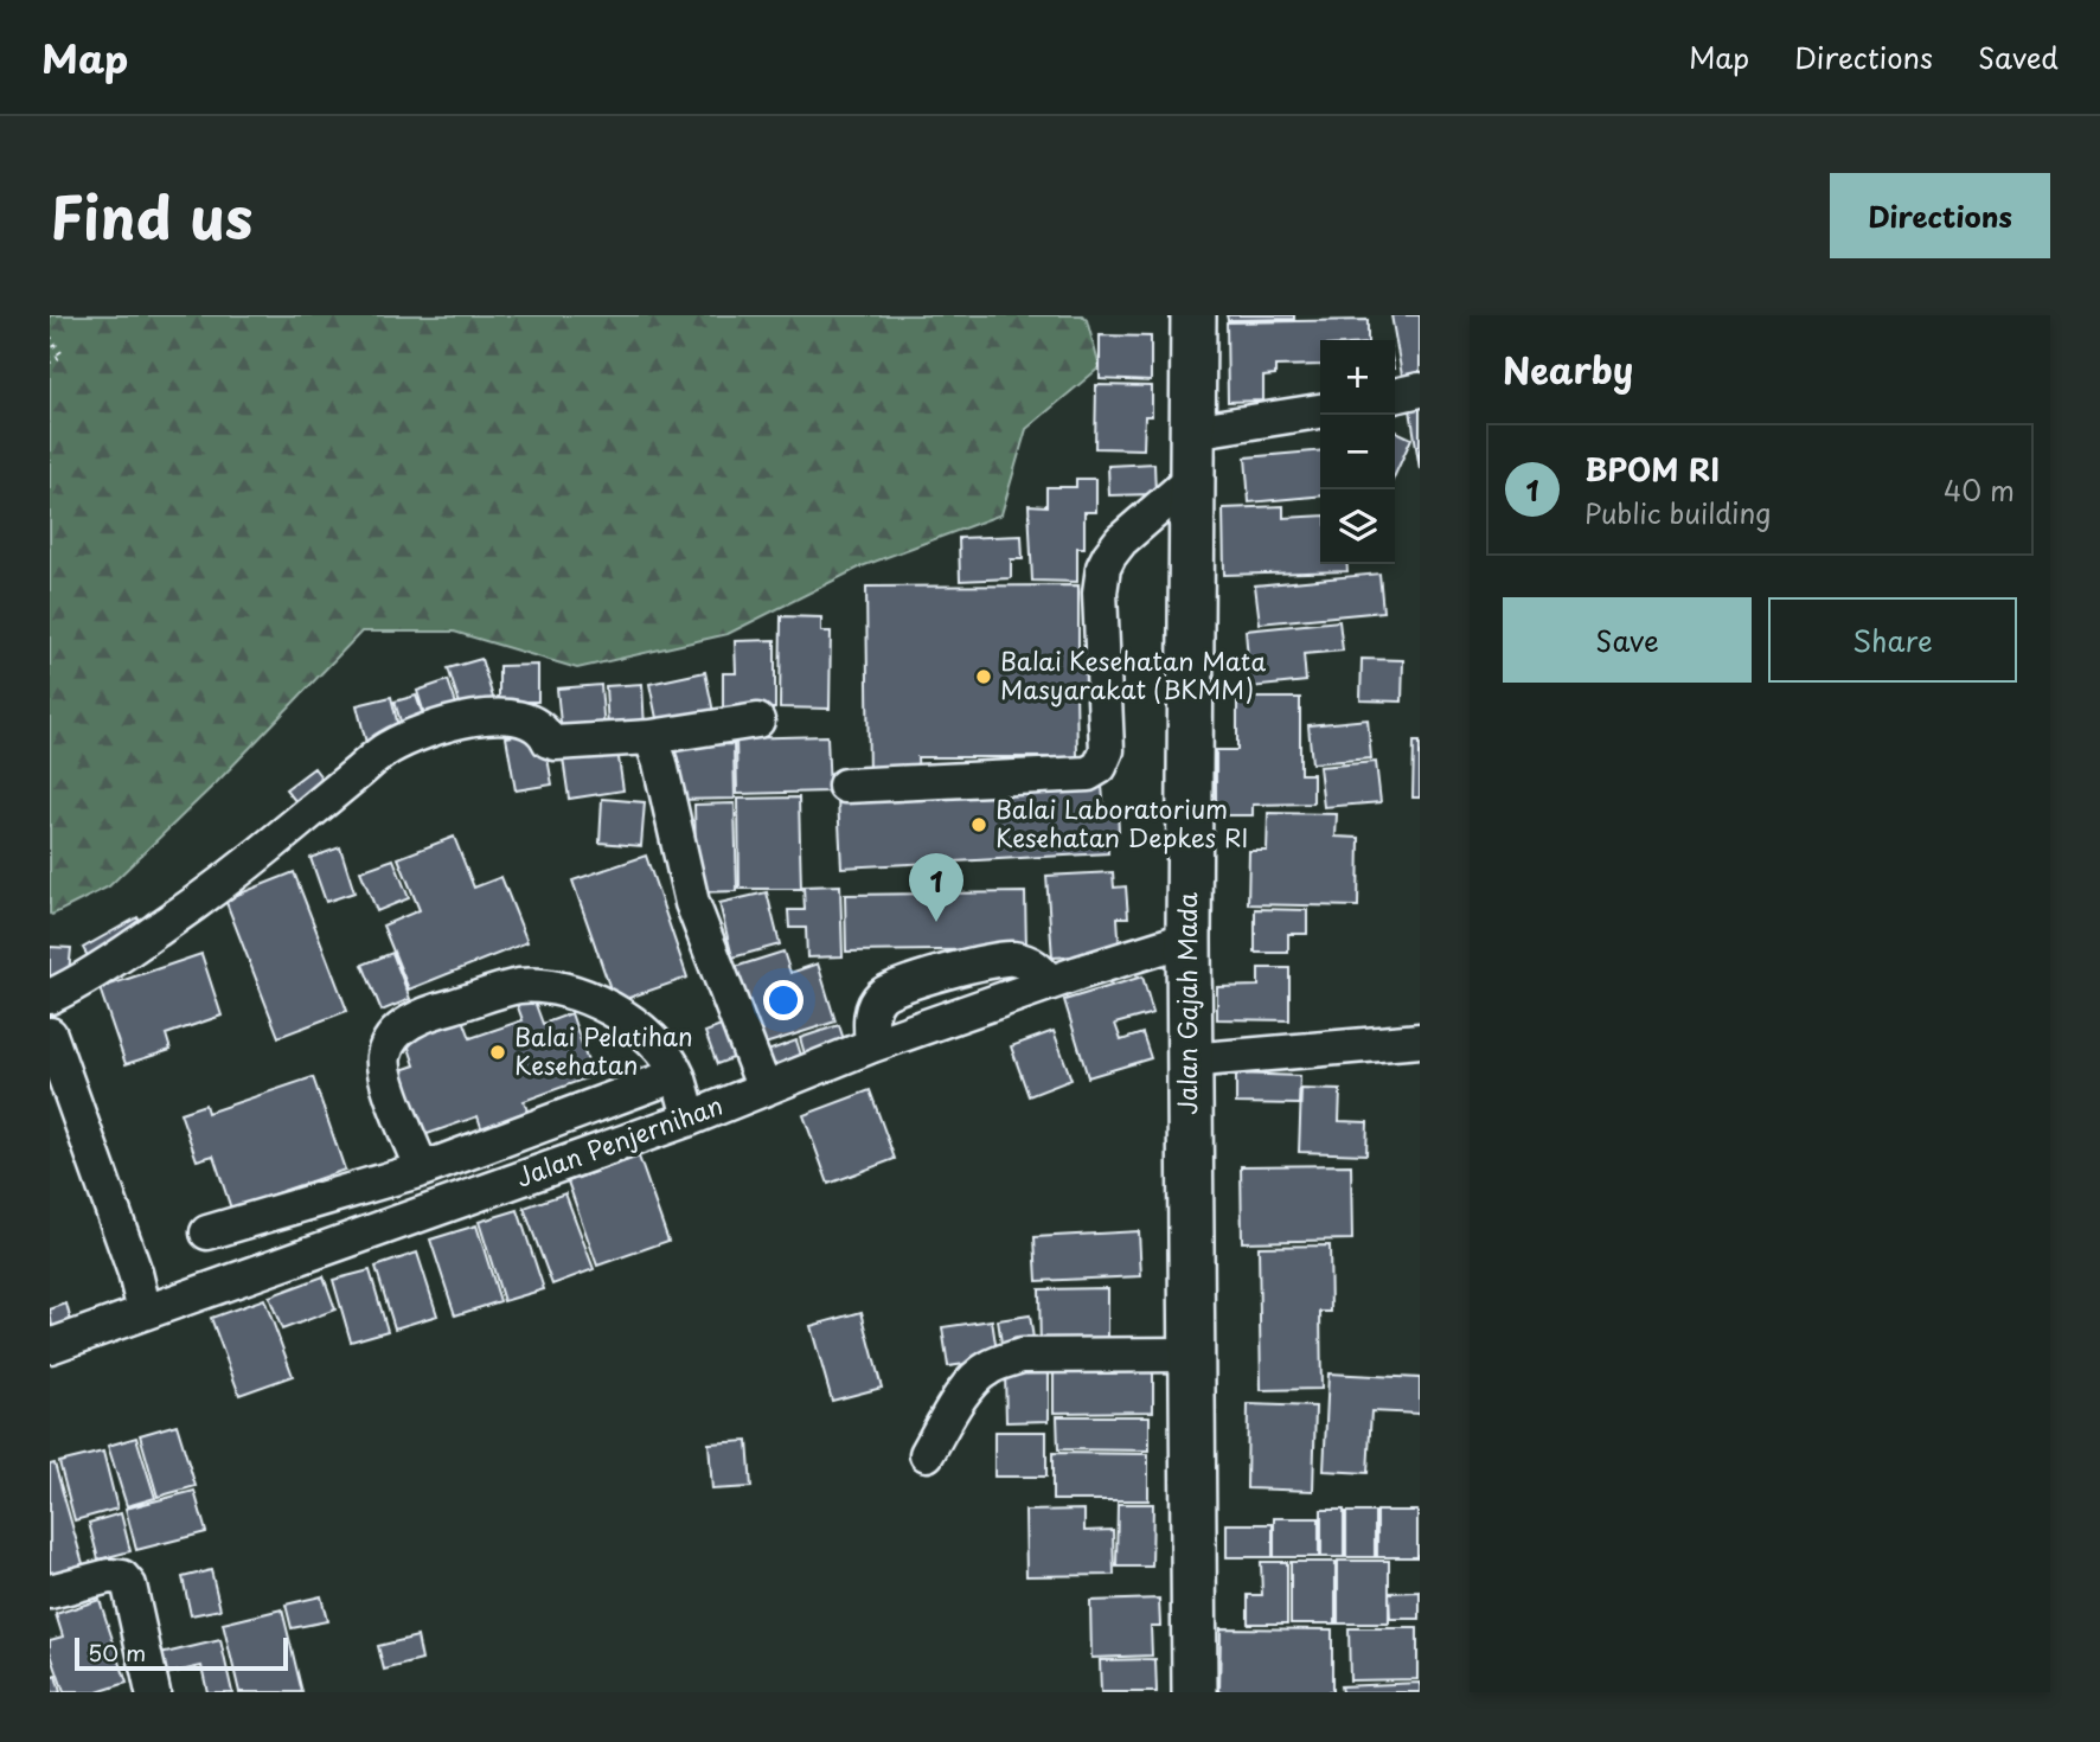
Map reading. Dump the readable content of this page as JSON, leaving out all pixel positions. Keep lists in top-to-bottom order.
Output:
{
  "streets": {
    "main road": ["Jalan Gajah Mada"],
    "street": ["Jalan Penjernihan"]
  },
  "crossings": [
    ["Jalan Gajah Mada", "Jalan Penjernihan"]
  ],
  "places": ["Balai Kesehatan Mata Masyarakat (BKMM)", "Balai Laboratorium Kesehatan Depkes RI", "Balai Pelatihan Kesehatan"],
  "scale_bar": "50 m",
  "page": {
    "header": "Map",
    "nav": ["Map", "Directions", "Saved"],
    "title": "Find us",
    "buttons": [
      "Directions",
      ["Save", "Share"]
    ],
    "heading": "Nearby",
    "map_buttons": ["+", "−"],
    "list": [
      {
        "mark": "1",
        "name": "BPOM RI",
        "note": "Public building",
        "value": "40 m"
      }
    ],
    "pins": "1",
    "scale": "50 m"
  }
}
